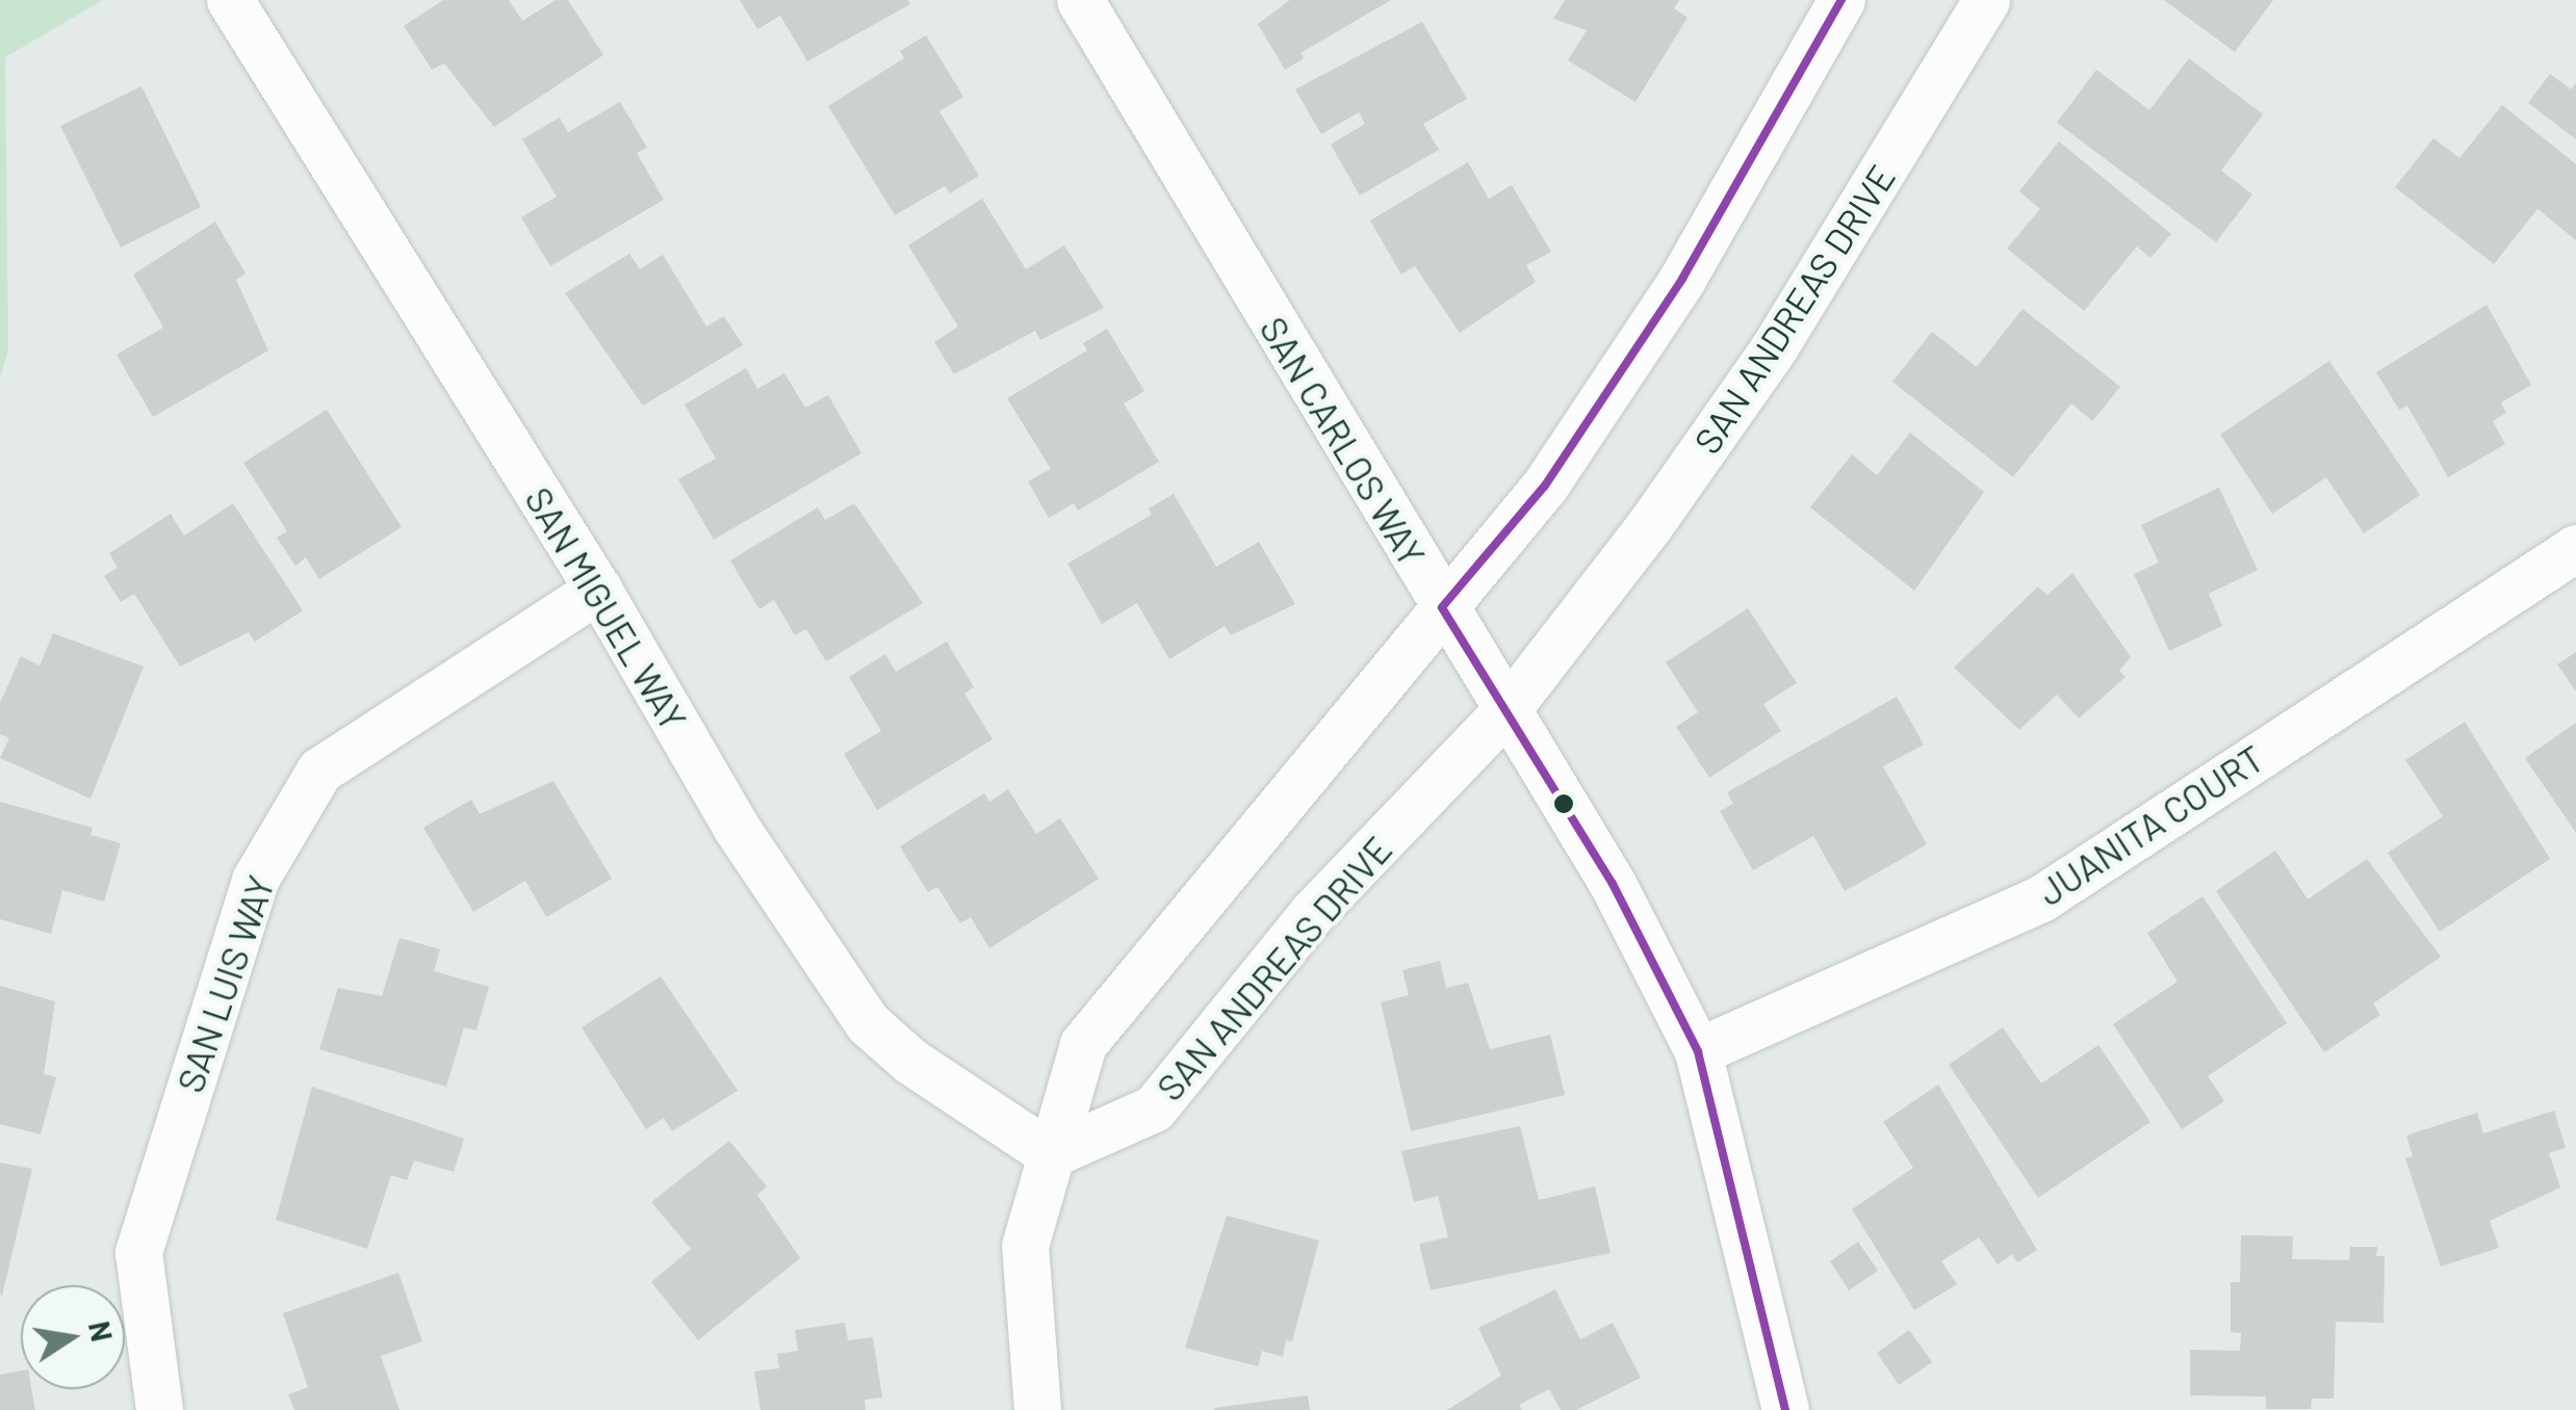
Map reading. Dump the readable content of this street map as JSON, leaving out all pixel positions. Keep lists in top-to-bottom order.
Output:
{
  "streets": {
    "street": [
      "SAN ANDREAS DRIVE",
      "SAN CARLOS WAY",
      "SAN MIGUEL WAY",
      "JUANITA COURT",
      "SAN LUIS WAY"
    ]
  },
  "crossings": [
    ["SAN ANDREAS DRIVE", "SAN CARLOS WAY"],
    ["SAN ANDREAS DRIVE", "SAN MIGUEL WAY"],
    ["SAN CARLOS WAY", "JUANITA COURT"],
    ["SAN MIGUEL WAY", "SAN LUIS WAY"]
  ],
  "north": "right"
}
